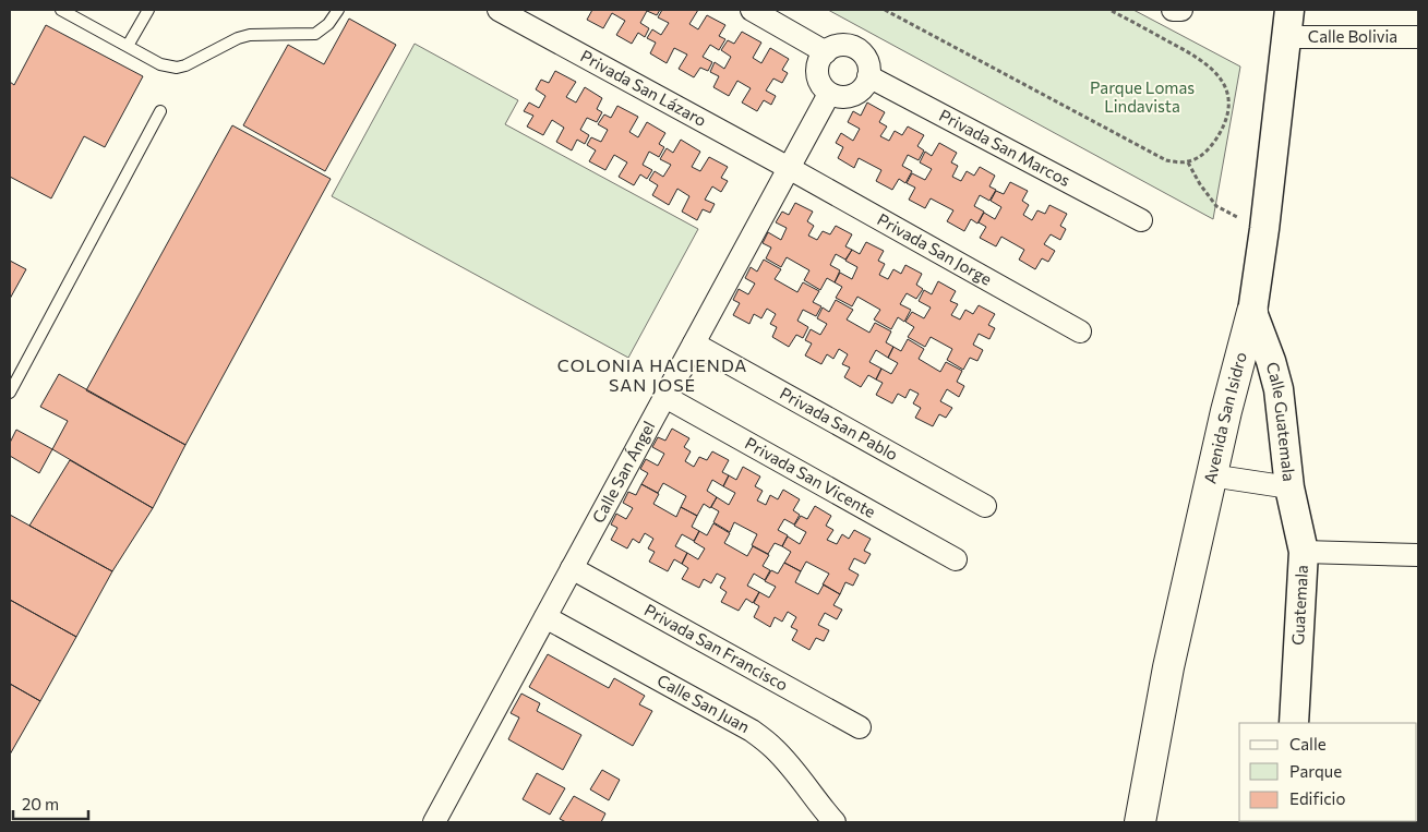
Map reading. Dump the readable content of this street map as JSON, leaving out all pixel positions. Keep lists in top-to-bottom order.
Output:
{
  "streets": {
    "main road": ["Avenida San Isidro"],
    "street": [
      "Calle Bolivia",
      "Privada San Lázaro",
      "Privada San Marcos",
      "Privada San Jorge",
      "Calle Guatemala",
      "Privada San Pablo",
      "Calle San Ángel",
      "Privada San Vicente",
      "Guatemala",
      "Privada San Francisco",
      "Calle San Juan"
    ]
  },
  "crossings": [
    ["Calle Bolivia", "Avenida San Isidro"],
    ["Privada San Lázaro", "Privada San Jorge"],
    ["Privada San Lázaro", "Calle San Ángel"],
    ["Privada San Marcos", "Calle San Ángel"],
    ["Privada San Jorge", "Calle San Ángel"],
    ["Avenida San Isidro", "Calle Guatemala"],
    ["Calle Guatemala", "Guatemala"],
    ["Privada San Pablo", "Calle San Ángel"],
    ["Calle San Ángel", "Privada San Vicente"],
    ["Calle San Ángel", "Privada San Francisco"],
    ["Calle San Ángel", "Calle San Juan"]
  ],
  "districts": ["COLONIA HACIENDA SAN JOSÉ"],
  "parks": ["Parque Lomas Lindavista"],
  "legend": ["Calle", "Parque", "Edificio"],
  "scale_bar": "20 m"
}
